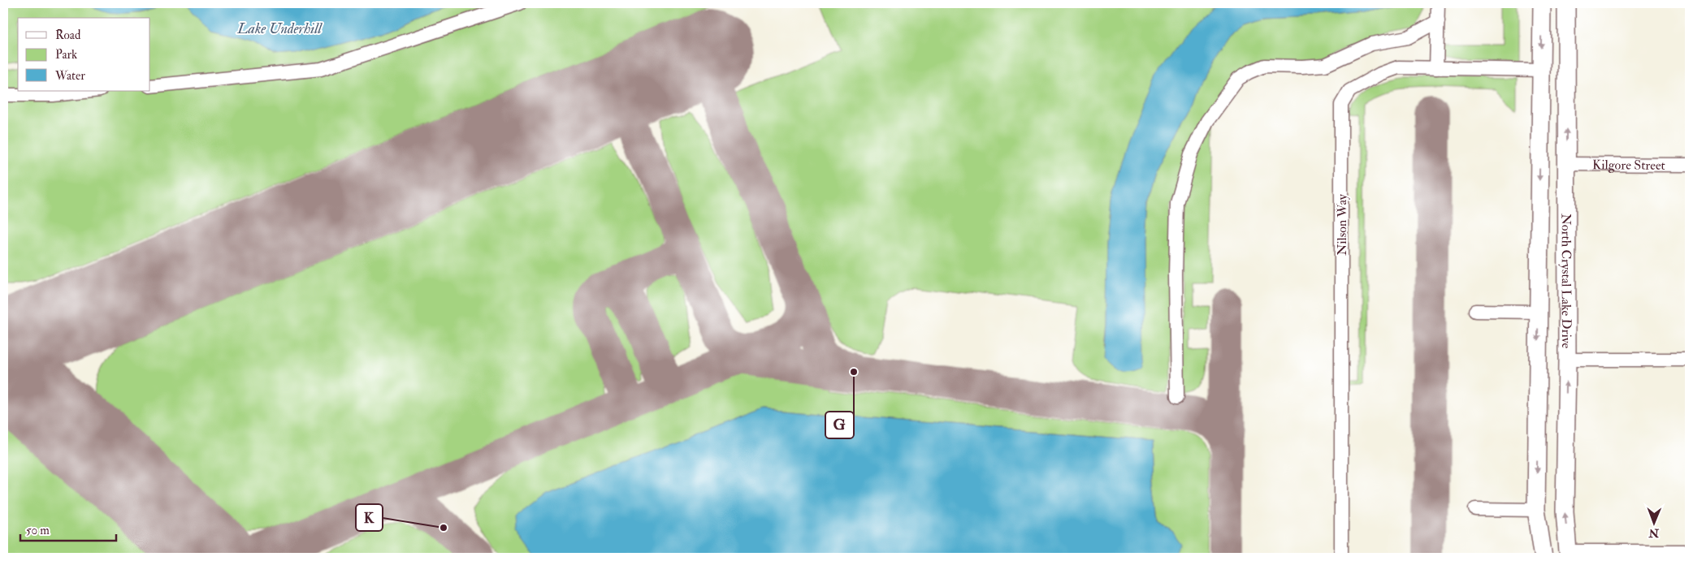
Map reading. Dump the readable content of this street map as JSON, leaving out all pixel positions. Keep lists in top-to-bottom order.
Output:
{
  "streets": {
    "main road": ["North Crystal Lake Drive"],
    "street": ["Kilgore Street", "Nilson Way"]
  },
  "crossings": [
    ["Kilgore Street", "North Crystal Lake Drive"],
    ["Nilson Way", "North Crystal Lake Drive"]
  ],
  "water": ["Lake Underhill"],
  "places": ["G", "K"],
  "legend": ["Road", "Park", "Water"],
  "scale_bar": "50 m",
  "north": "bottom"
}
